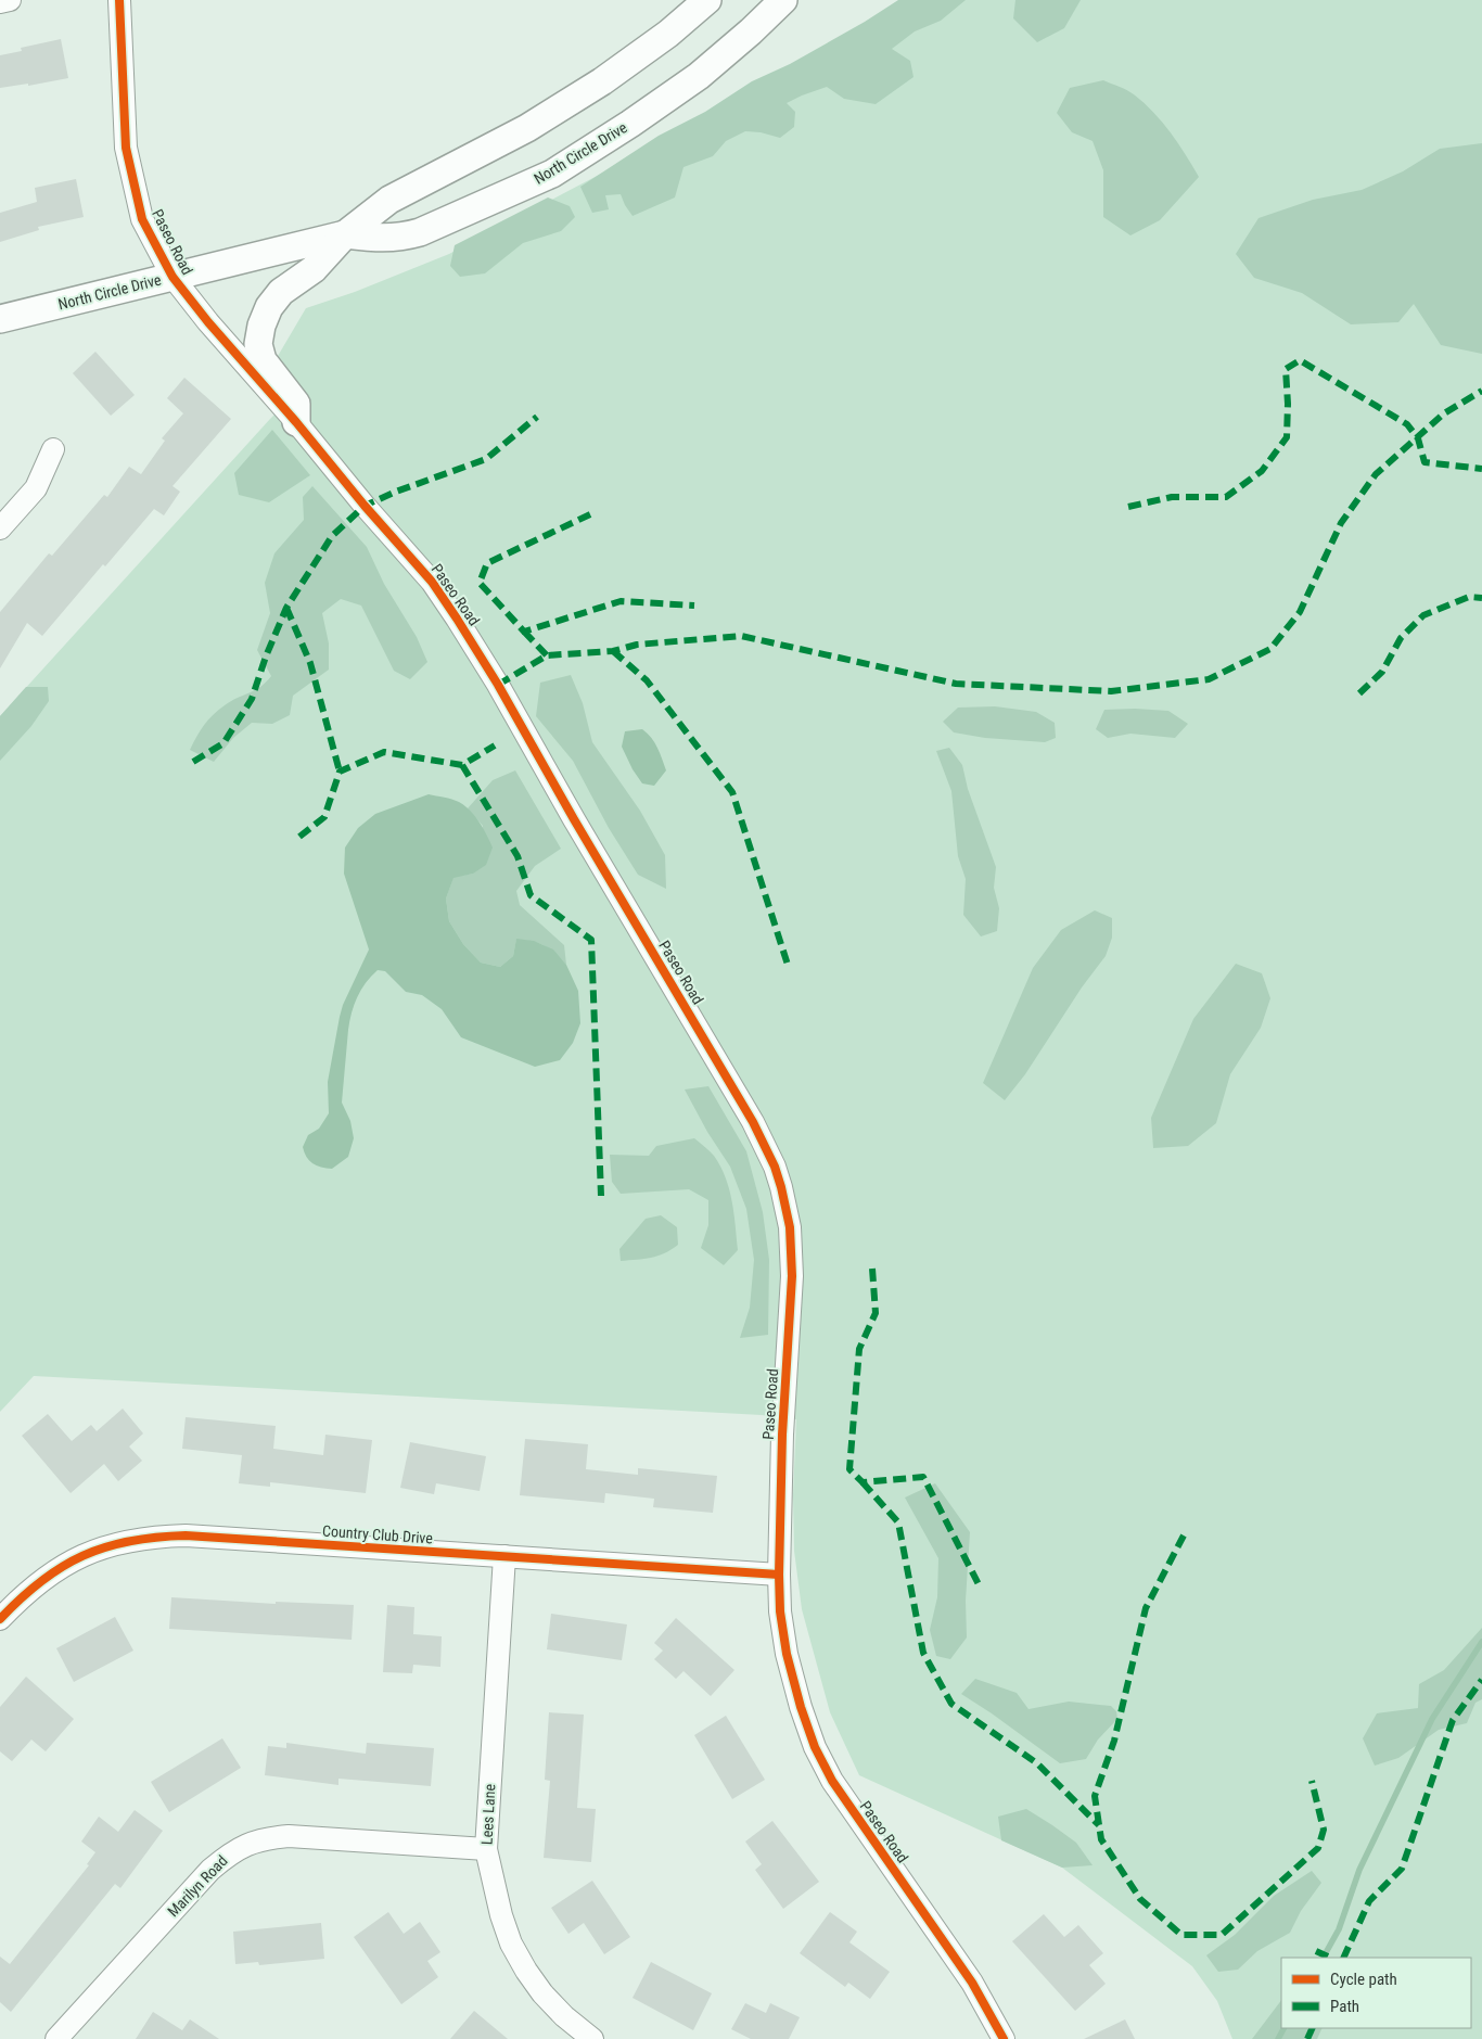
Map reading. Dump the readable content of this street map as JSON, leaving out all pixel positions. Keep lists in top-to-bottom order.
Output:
{
  "streets": {
    "main road": ["North Circle Drive"],
    "street": [
      "Paseo Road",
      "Country Club Drive",
      "Lees Lane",
      "Marilyn Road"
    ]
  },
  "crossings": [
    ["North Circle Drive", "Paseo Road"],
    ["Paseo Road", "Country Club Drive"],
    ["Country Club Drive", "Lees Lane"],
    ["Lees Lane", "Marilyn Road"]
  ],
  "legend": ["Cycle path", "Path"]
}
